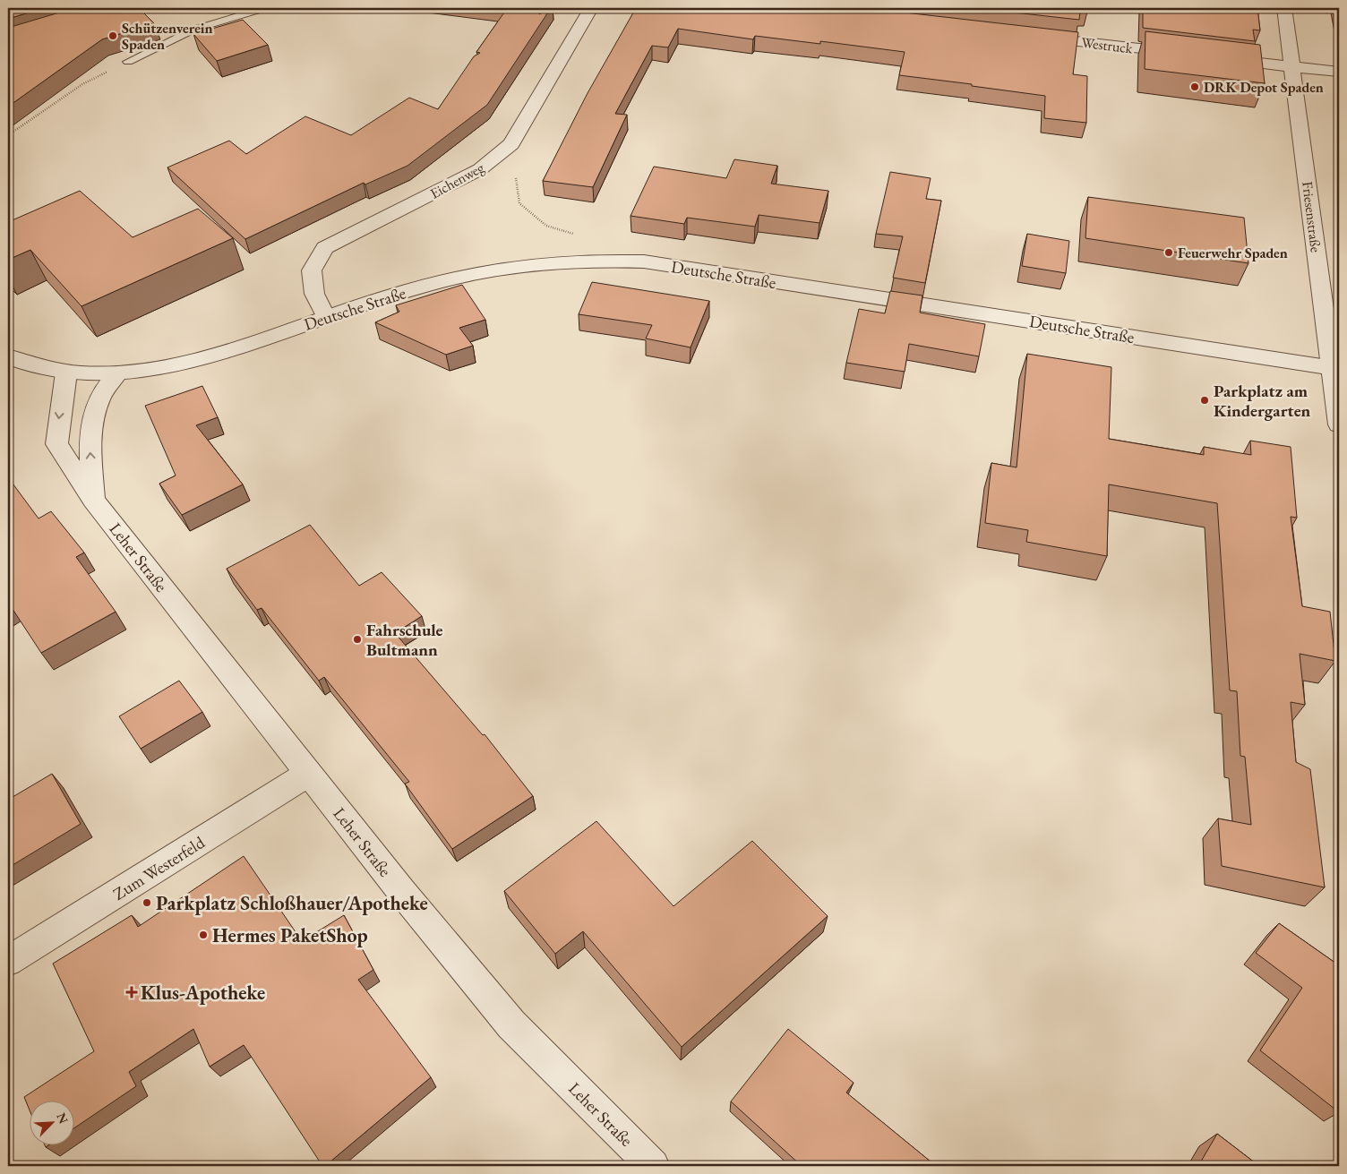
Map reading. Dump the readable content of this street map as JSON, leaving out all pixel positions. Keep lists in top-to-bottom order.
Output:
{
  "streets": {
    "street": [
      "Westruck",
      "Eichenweg",
      "Friesenstraße",
      "Deutsche Straße",
      "Leher Straße",
      "Zum Westerfeld"
    ]
  },
  "crossings": [
    ["Eichenweg", "Deutsche Straße"],
    ["Friesenstraße", "Deutsche Straße"],
    ["Leher Straße", "Zum Westerfeld"]
  ],
  "places": {
    "other": [
      "Schützenverein Spaden",
      "DRK Depot Spaden",
      "Feuerwehr Spaden",
      "Parkplatz am Kindergarten",
      "Fahrschule Bultmann",
      "Parkplatz Schloßhauer/Apotheke",
      "Hermes PaketShop"
    ],
    "health": ["Klus-Apotheke"]
  },
  "north": "top right"
}
